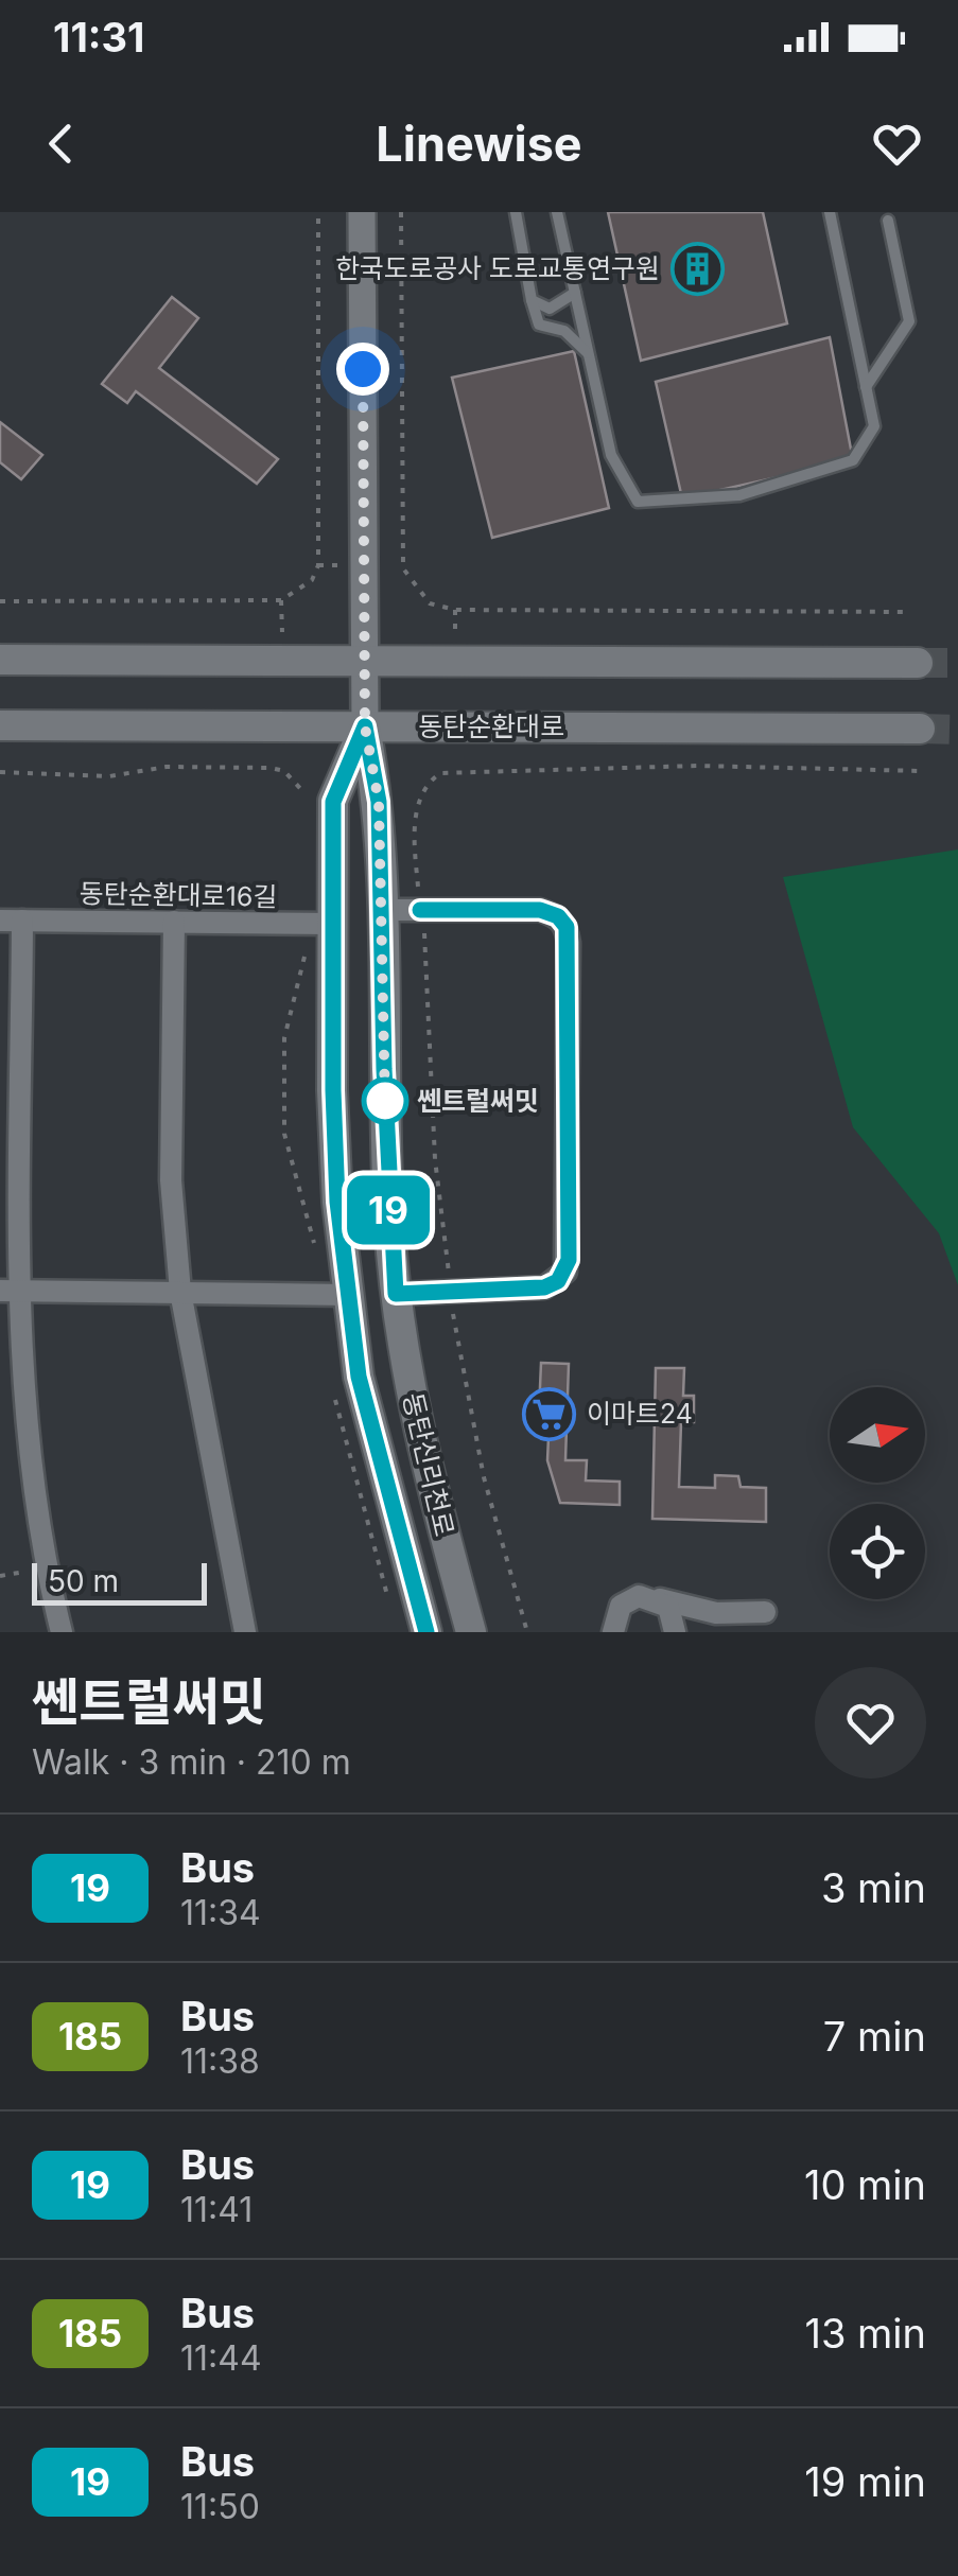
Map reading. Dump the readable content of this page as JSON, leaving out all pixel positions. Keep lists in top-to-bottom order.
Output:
{
  "streets": {
    "main road": ["동탄순환대로", "동탄신리천로"],
    "street": ["동탄순환대로16길"]
  },
  "crossings": [
    ["동탄순환대로", "동탄신리천로"],
    ["동탄순환대로16길", "동탄신리천로"]
  ],
  "places": {
    "building": ["한국도로공사 도로교통연구원"],
    "other": ["쎈트럴써밋"],
    "supermarket": ["이마트24"]
  },
  "lines": ["bus line 19"],
  "scale_bar": "50 m",
  "north": "right",
  "page": {
    "status": "11:31",
    "header": "Linewise",
    "on_map": "19",
    "scale": "50 m",
    "heading": ["쎈트럴써밋", "Walk · 3 min · 210 m"],
    "list": [
      {
        "mark": "19",
        "name": "Bus",
        "note": "11:34",
        "value": "3 min"
      },
      {
        "mark": "185",
        "name": "Bus",
        "note": "11:38",
        "value": "7 min"
      },
      {
        "mark": "19",
        "name": "Bus",
        "note": "11:41",
        "value": "10 min"
      },
      {
        "mark": "185",
        "name": "Bus",
        "note": "11:44",
        "value": "13 min"
      },
      {
        "mark": "19",
        "name": "Bus",
        "note": "11:50",
        "value": "19 min"
      }
    ]
  }
}
